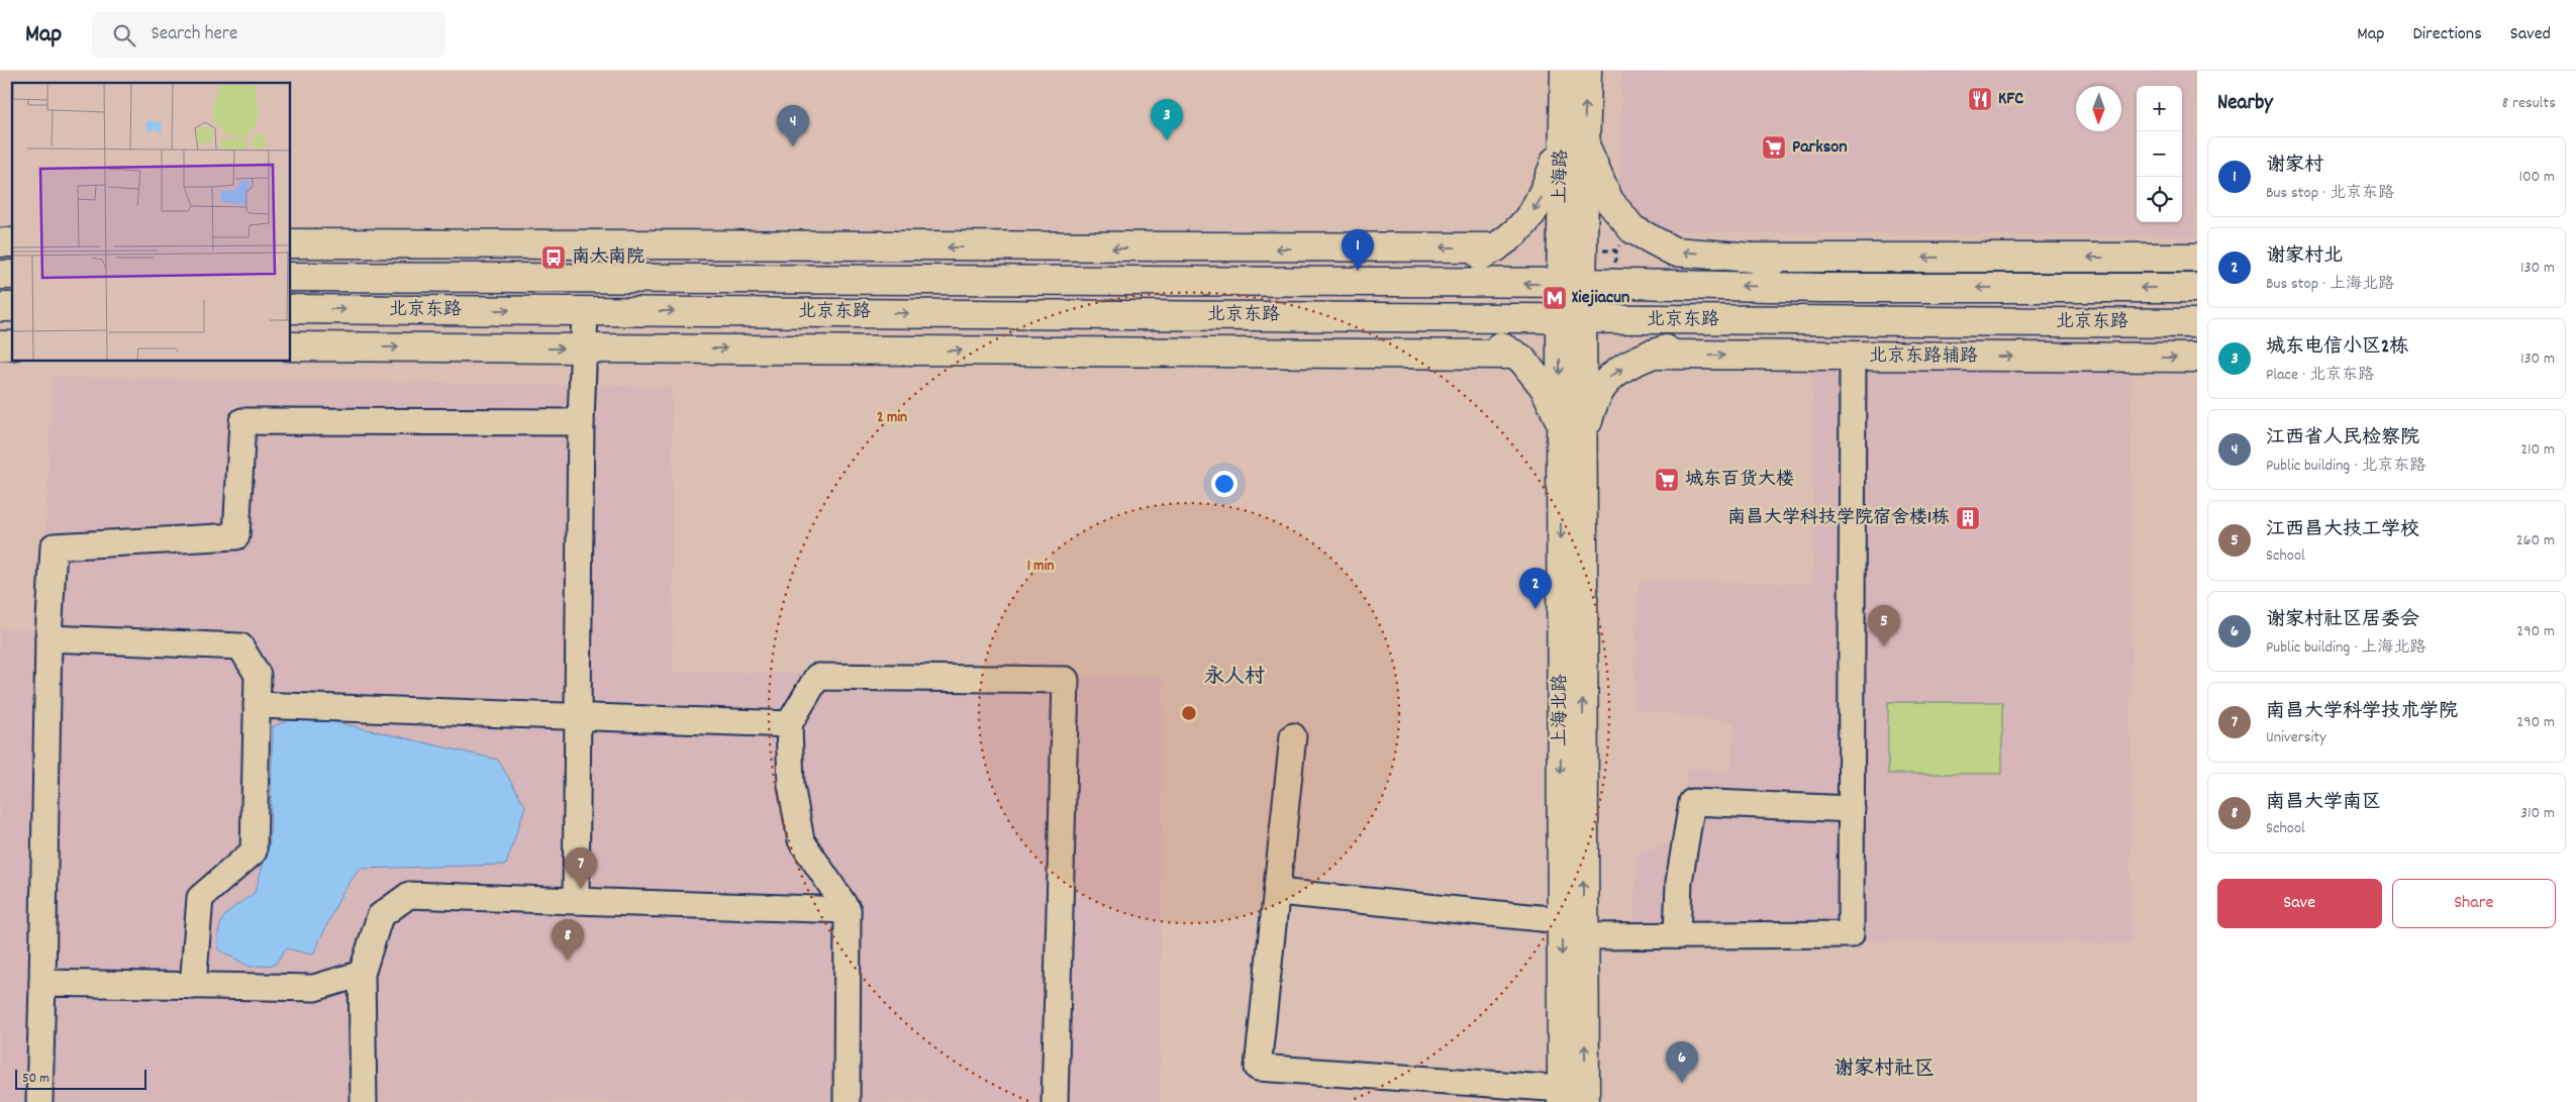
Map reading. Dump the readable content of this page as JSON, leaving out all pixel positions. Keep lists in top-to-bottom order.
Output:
{
  "streets": {
    "main road": [
      "上海路",
      "北京东路",
      "北京东路辅路",
      "上海北路"
    ]
  },
  "crossings": [
    ["上海路", "北京东路"],
    ["上海路", "上海北路"],
    ["北京东路", "上海北路"]
  ],
  "districts": ["永人村", "谢家村社区"],
  "places": {
    "restaurant": ["KFC"],
    "supermarket": ["Parkson", "城东百货大楼"],
    "bus stop": ["南大南院"],
    "metro station": ["Xiejiacun"],
    "building": ["南昌大学科技学院宿舍楼1栋"]
  },
  "scale_bar": "50 m",
  "north": "bottom",
  "page": {
    "header": "Map",
    "search": "Search here",
    "nav": ["Map", "Directions", "Saved"],
    "heading": ["Nearby", "8 results"],
    "map_buttons": ["+", "−"],
    "pins": [
      "3",
      "4",
      "1",
      "2",
      "5",
      "7",
      "8",
      "6"
    ],
    "list": [
      {
        "mark": "1",
        "name": "谢家村",
        "note": "Bus stop · 北京东路",
        "value": "100 m"
      },
      {
        "mark": "2",
        "name": "谢家村北",
        "note": "Bus stop · 上海北路",
        "value": "130 m"
      },
      {
        "mark": "3",
        "name": "城东电信小区2栋",
        "note": "Place · 北京东路",
        "value": "130 m"
      },
      {
        "mark": "4",
        "name": "江西省人民检察院",
        "note": "Public building · 北京东路",
        "value": "210 m"
      },
      {
        "mark": "5",
        "name": "江西昌大技工学校",
        "note": "School",
        "value": "260 m"
      },
      {
        "mark": "6",
        "name": "谢家村社区居委会",
        "note": "Public building · 上海北路",
        "value": "290 m"
      },
      {
        "mark": "7",
        "name": "南昌大学科学技术学院",
        "note": "University",
        "value": "290 m"
      },
      {
        "mark": "8",
        "name": "南昌大学南区",
        "note": "School",
        "value": "310 m"
      }
    ],
    "buttons": ["Save", "Share"],
    "scale": "50 m"
  },
  "rings": ["2 min", "1 min"]
}
